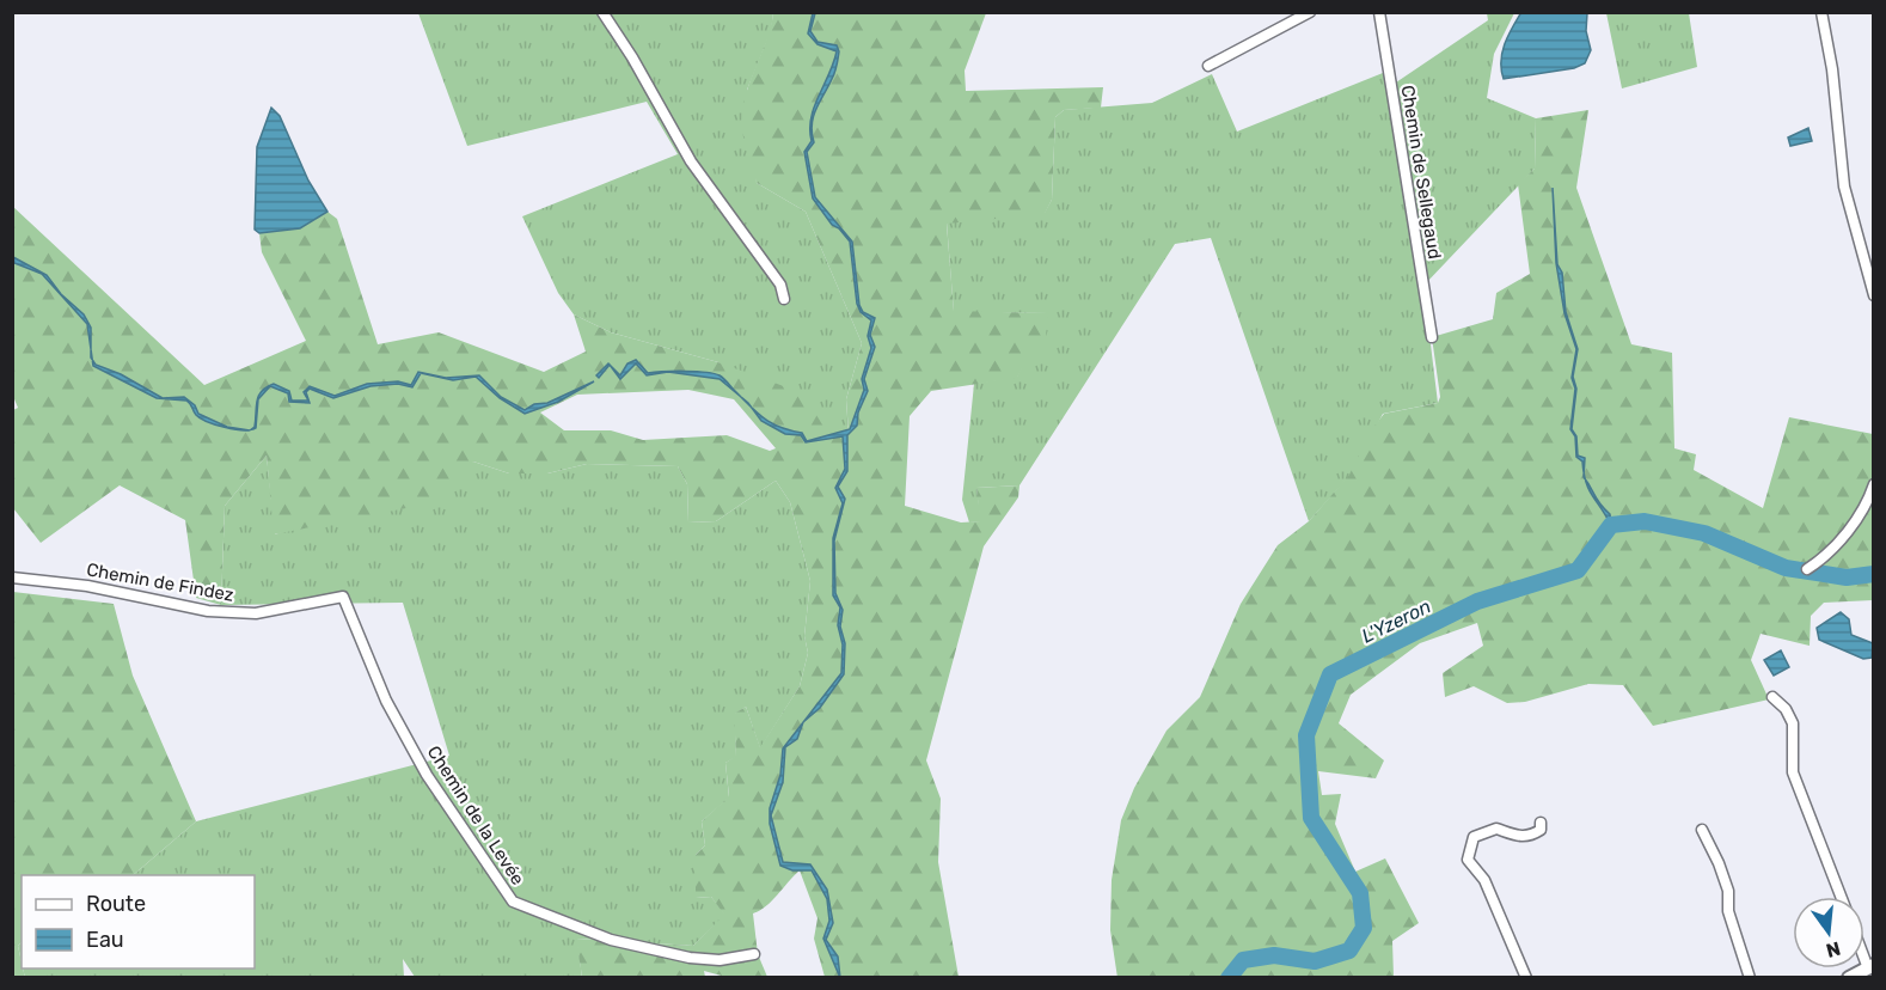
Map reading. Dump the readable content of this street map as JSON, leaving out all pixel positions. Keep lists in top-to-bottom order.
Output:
{
  "streets": {
    "street": ["Chemin de Sellegaud", "Chemin de Findez", "Chemin de la Levée"]
  },
  "crossings": [
    ["Chemin de Findez", "Chemin de la Levée"]
  ],
  "water": ["L'Yzeron"],
  "legend": ["Route", "Eau"],
  "north": "bottom"
}
